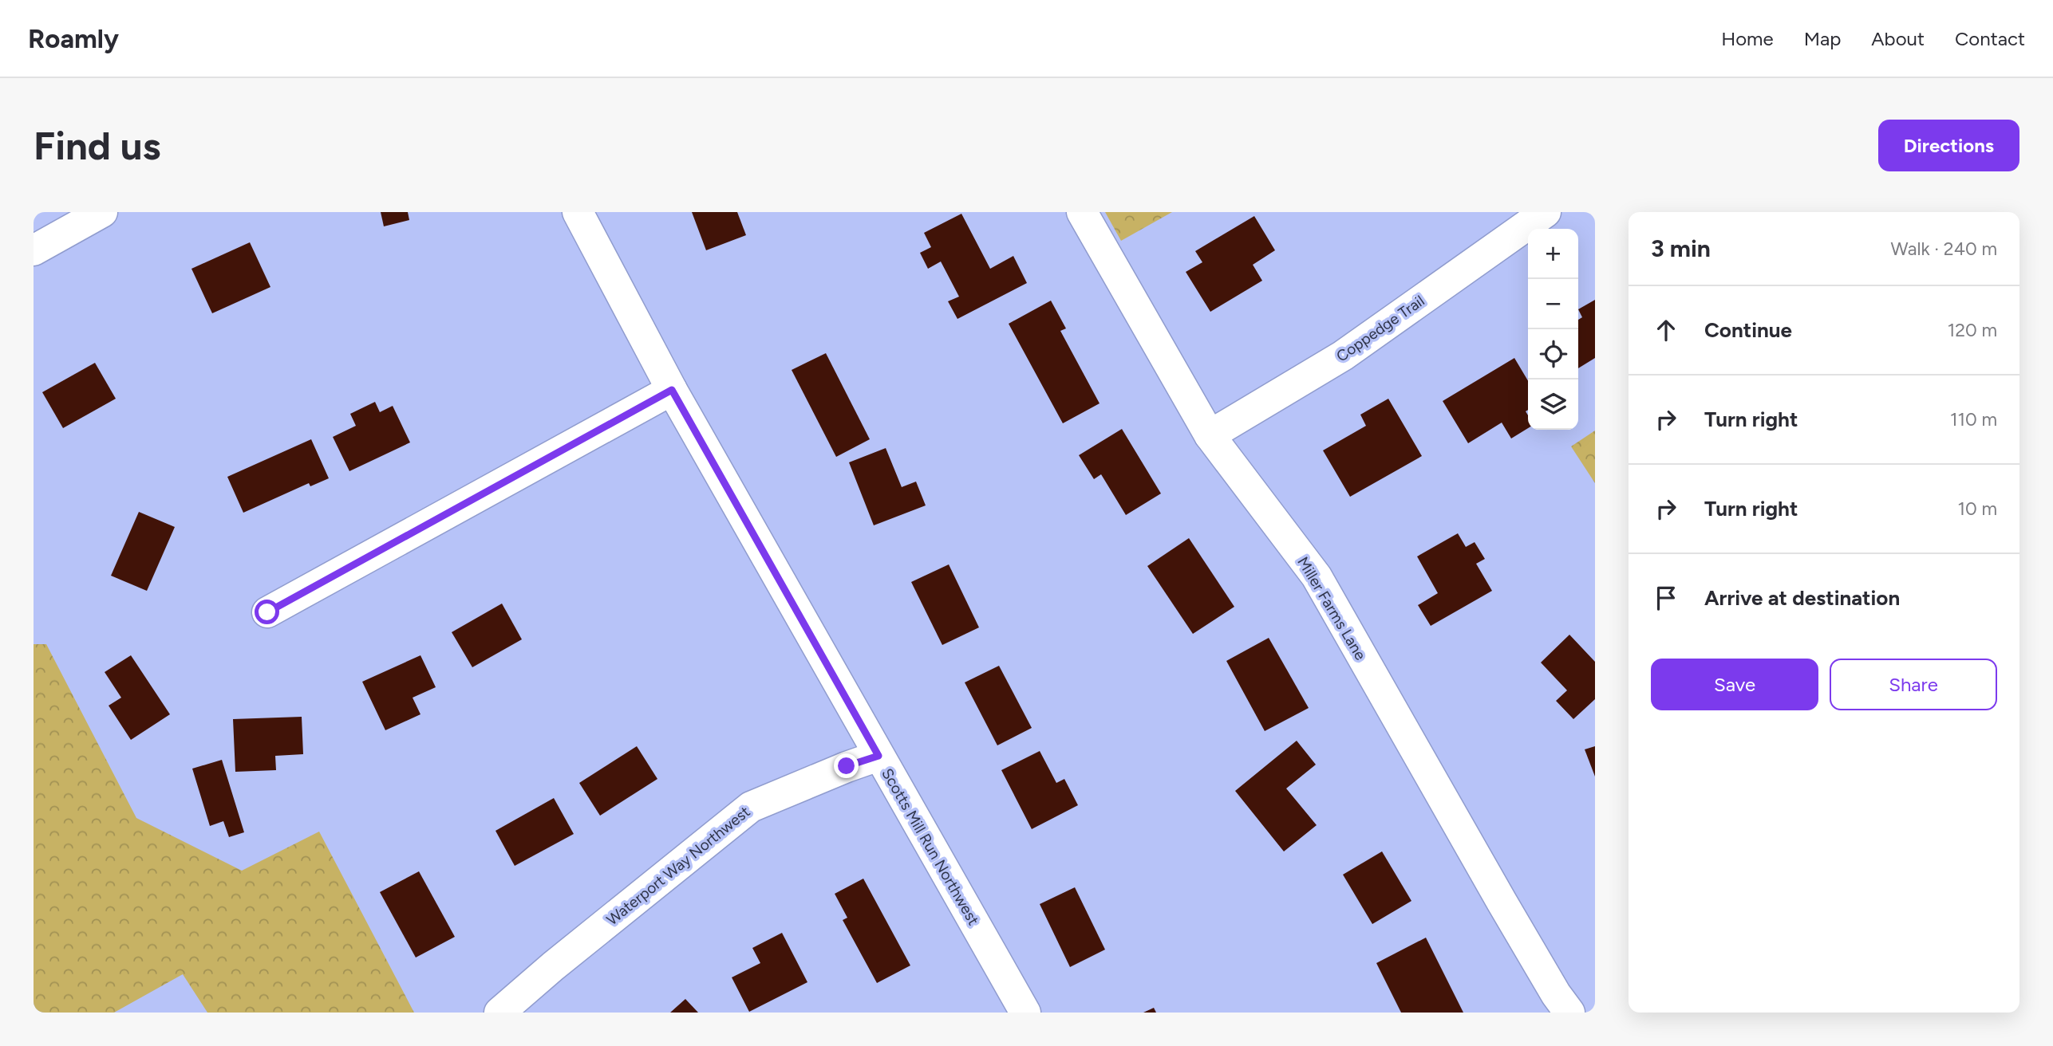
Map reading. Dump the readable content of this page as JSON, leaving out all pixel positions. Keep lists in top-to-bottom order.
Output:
{
  "streets": {
    "street": [
      "Coppedge Trail",
      "Miller Farms Lane",
      "Scotts Mill Run Northwest",
      "Waterport Way Northwest"
    ]
  },
  "crossings": [
    ["Coppedge Trail", "Miller Farms Lane"],
    ["Scotts Mill Run Northwest", "Waterport Way Northwest"]
  ],
  "page": {
    "header": "Roamly",
    "nav": [
      "Home",
      "Map",
      "About",
      "Contact"
    ],
    "buttons": [
      "Directions",
      ["Save", "Share"]
    ],
    "title": "Find us",
    "heading": ["3 min", "Walk · 240 m"],
    "map_buttons": ["+", "−"],
    "list": [
      ["Continue", "120 m"],
      ["Turn right", "110 m"],
      ["Turn right", "10 m"],
      "Arrive at destination"
    ]
  }
}
